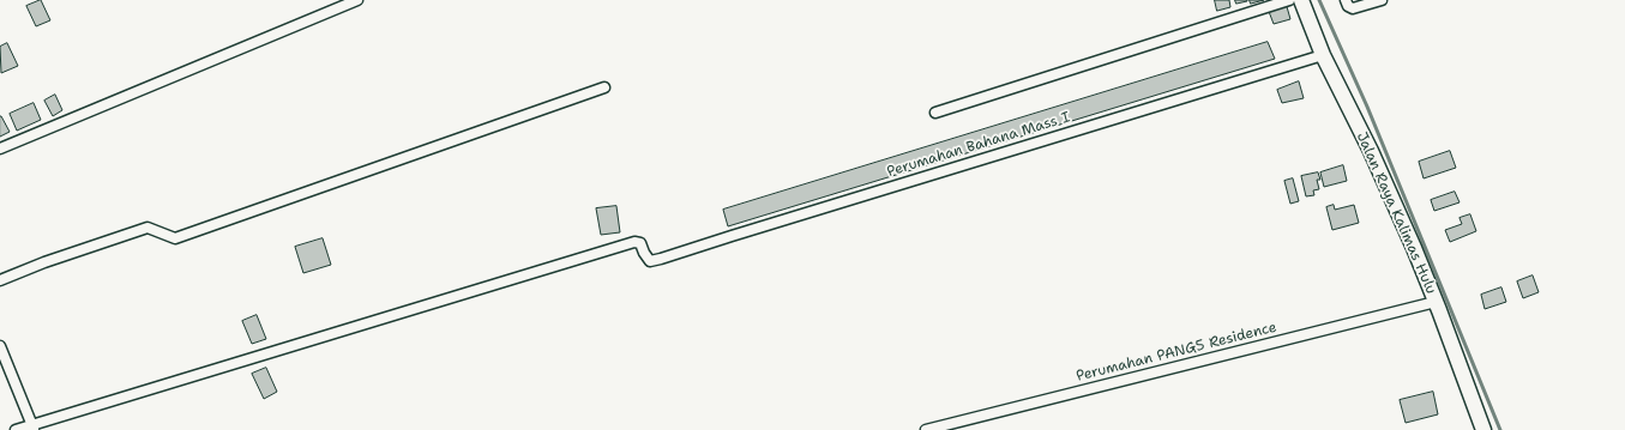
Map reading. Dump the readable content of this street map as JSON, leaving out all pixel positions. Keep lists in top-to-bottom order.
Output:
{
  "streets": {
    "street": ["Perumahan Bahana Mass I", "Jalan Raya Kalimas Hulu", "Perumahan PANG5 Residence"]
  },
  "crossings": [
    ["Perumahan Bahana Mass I", "Jalan Raya Kalimas Hulu"],
    ["Jalan Raya Kalimas Hulu", "Perumahan PANG5 Residence"]
  ]
}
